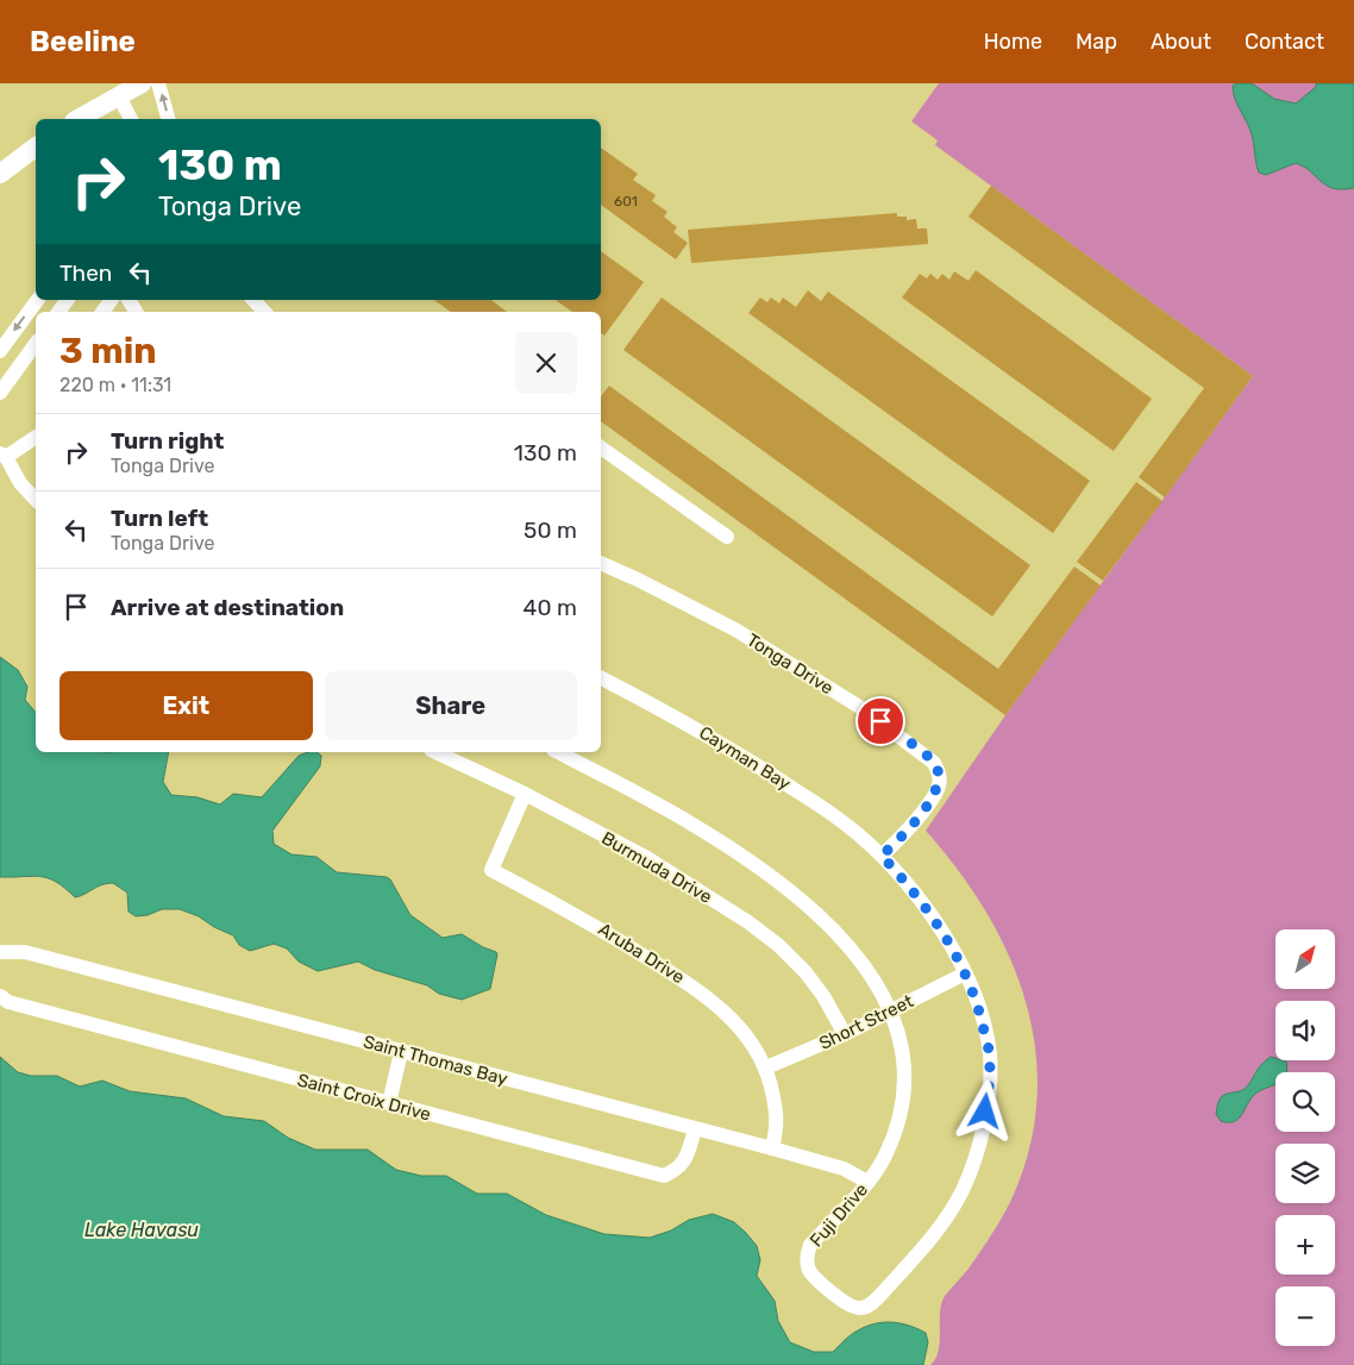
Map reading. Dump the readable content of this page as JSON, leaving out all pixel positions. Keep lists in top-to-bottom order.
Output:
{
  "streets": {
    "street": [
      "Tonga Drive",
      "Cayman Bay",
      "Burmuda Drive",
      "Aruba Drive",
      "Short Street",
      "Saint Thomas Bay",
      "Saint Croix Drive",
      "Fuji Drive"
    ]
  },
  "crossings": [
    ["Tonga Drive", "Cayman Bay"],
    ["Tonga Drive", "Fuji Drive"],
    ["Cayman Bay", "Fuji Drive"],
    ["Burmuda Drive", "Aruba Drive"],
    ["Burmuda Drive", "Short Street"],
    ["Aruba Drive", "Short Street"],
    ["Aruba Drive", "Saint Thomas Bay"],
    ["Short Street", "Fuji Drive"],
    ["Saint Thomas Bay", "Saint Croix Drive"],
    ["Saint Thomas Bay", "Fuji Drive"]
  ],
  "water": ["Lake Havasu"],
  "house_numbers": ["601"],
  "north": "top right",
  "page": {
    "header": "Beeline",
    "nav": [
      "Home",
      "Map",
      "About",
      "Contact"
    ],
    "turn": ["130 m", "Tonga Drive"],
    "then": "Then",
    "heading": ["3 min", "220 m · 11:31"],
    "list": [
      {
        "name": "Turn right",
        "note": "Tonga Drive",
        "value": "130 m"
      },
      {
        "name": "Turn left",
        "note": "Tonga Drive",
        "value": "50 m"
      },
      {
        "name": "Arrive at destination",
        "value": "40 m"
      }
    ],
    "buttons": ["Exit", "Share"],
    "map_buttons": ["+", "−"]
  }
}
